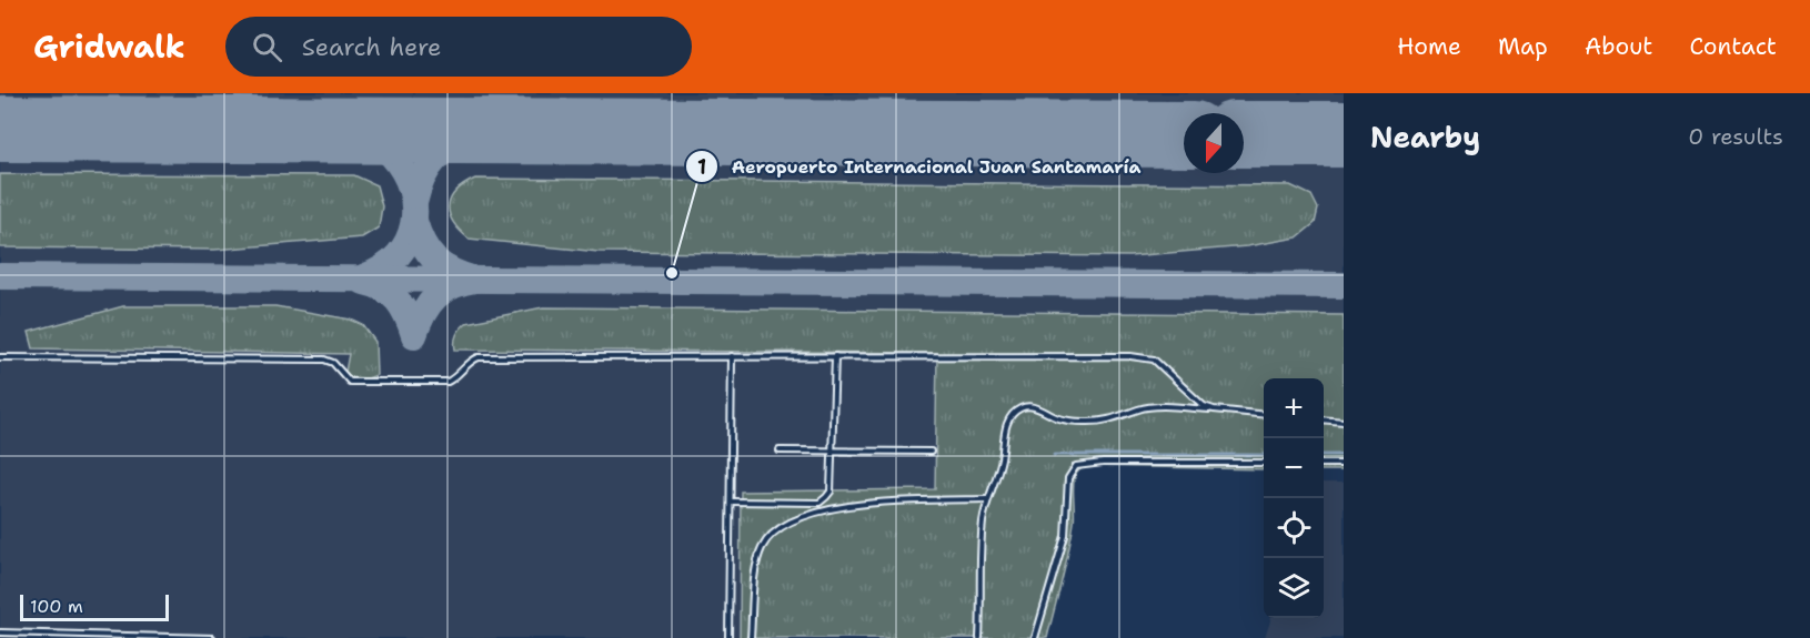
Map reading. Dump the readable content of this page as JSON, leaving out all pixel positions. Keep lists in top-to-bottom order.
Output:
{
  "places": ["Aeropuerto Internacional Juan Santamaría"],
  "scale_bar": "100 m",
  "north": "bottom",
  "page": {
    "header": "Gridwalk",
    "search": "Search here",
    "nav": [
      "Home",
      "Map",
      "About",
      "Contact"
    ],
    "heading": ["Nearby", "0 results"],
    "map_buttons": ["+", "−"],
    "scale": "100 m"
  }
}
